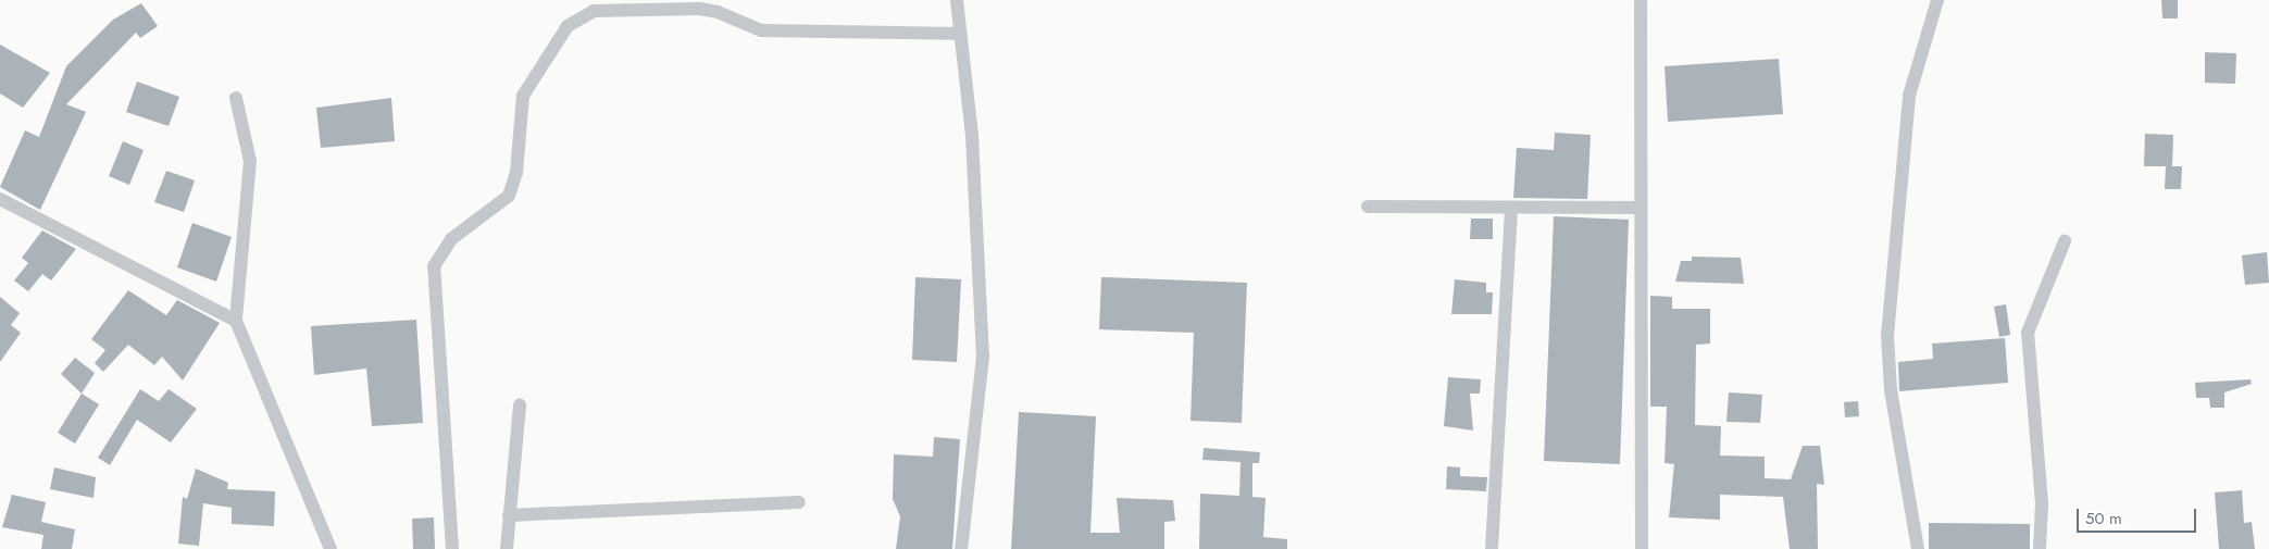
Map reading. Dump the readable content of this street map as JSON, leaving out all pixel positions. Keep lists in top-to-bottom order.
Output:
{
  "scale_bar": "50 m"
}
